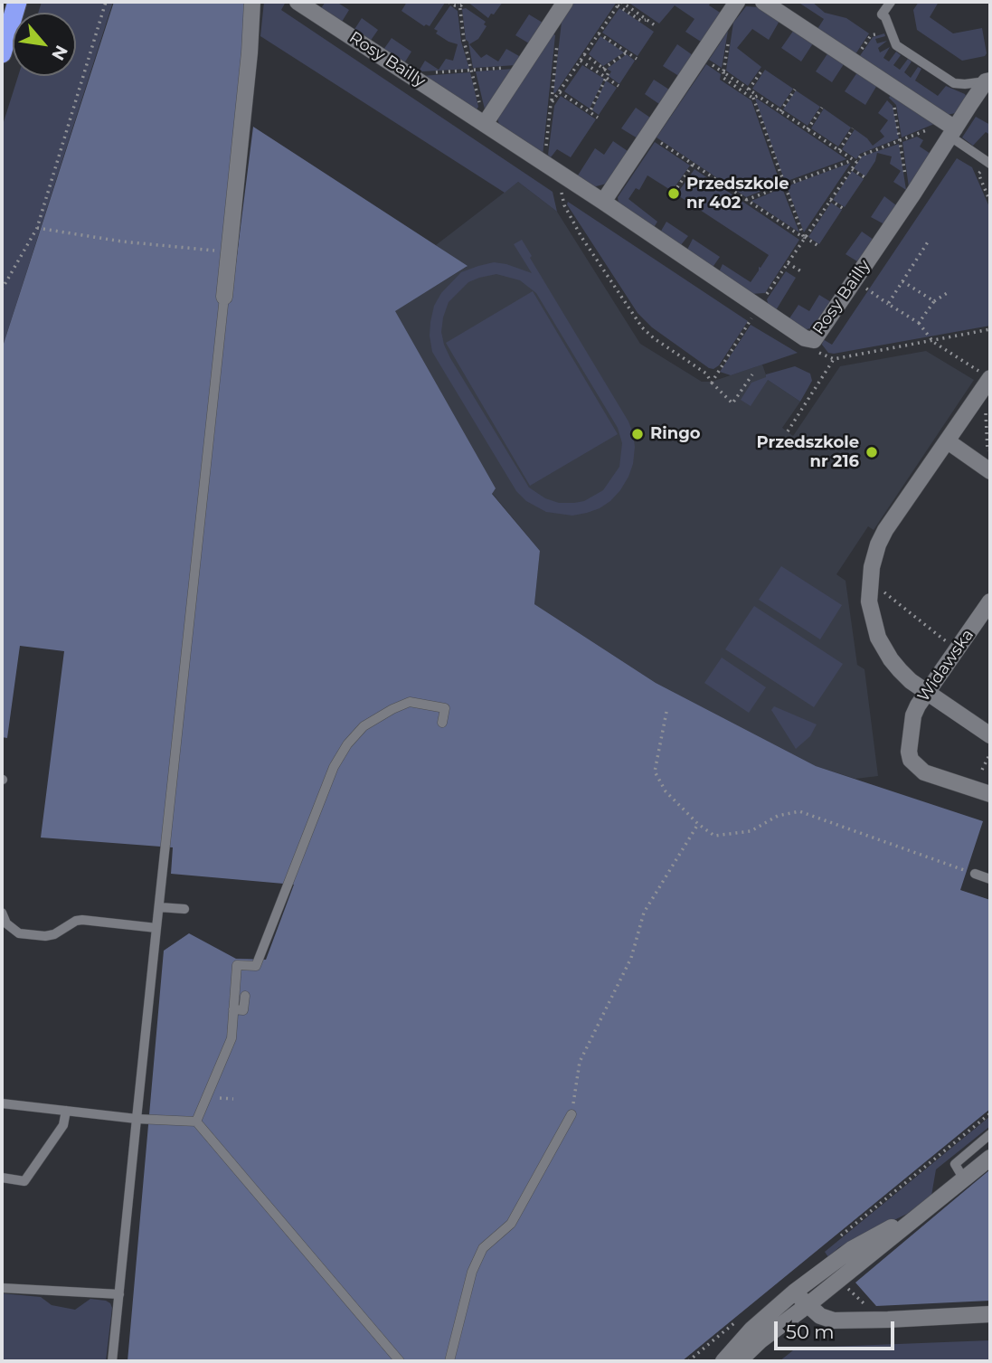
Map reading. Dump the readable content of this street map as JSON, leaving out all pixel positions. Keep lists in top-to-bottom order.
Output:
{
  "streets": {
    "street": ["Rosy Bailly", "Widawska"]
  },
  "places": ["Przedszkole nr 402", "Ringo", "Przedszkole nr 216"],
  "scale_bar": "50 m",
  "north": "bottom right"
}
